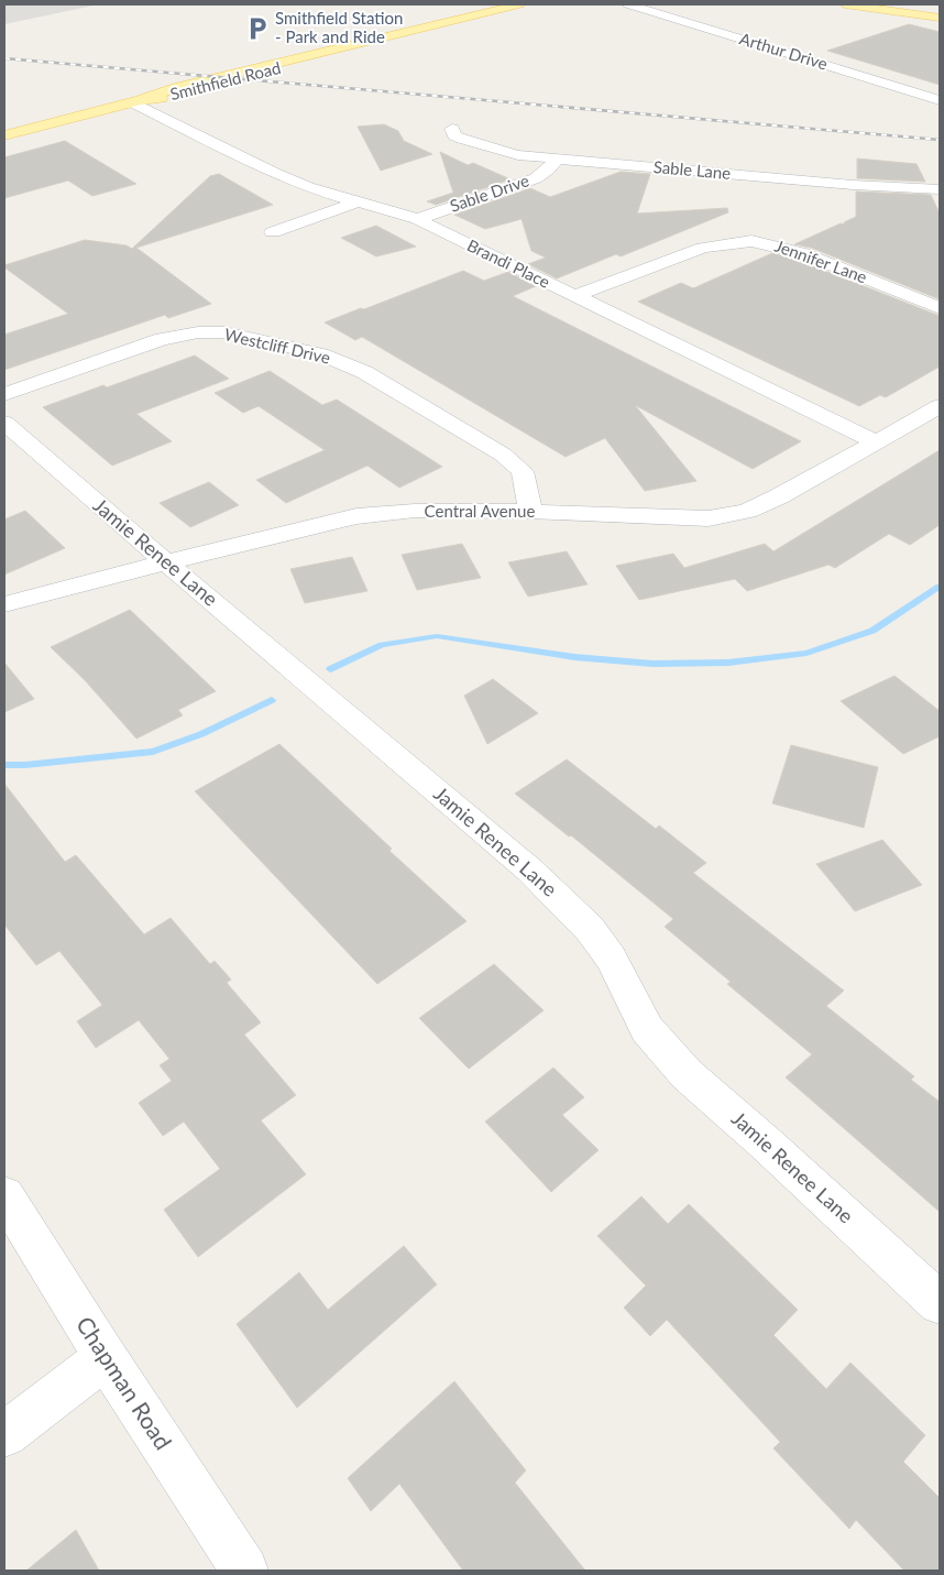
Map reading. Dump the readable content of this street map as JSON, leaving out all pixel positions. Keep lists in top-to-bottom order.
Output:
{
  "streets": {
    "main road": ["Smithfield Road"],
    "street": [
      "Arthur Drive",
      "Sable Lane",
      "Sable Drive",
      "Jennifer Lane",
      "Brandi Place",
      "Westcliff Drive",
      "Central Avenue",
      "Jamie Renee Lane",
      "Chapman Road"
    ]
  },
  "crossings": [
    ["Smithfield Road", "Brandi Place"],
    ["Sable Lane", "Sable Drive"],
    ["Sable Drive", "Brandi Place"],
    ["Jennifer Lane", "Brandi Place"],
    ["Brandi Place", "Central Avenue"],
    ["Westcliff Drive", "Central Avenue"],
    ["Central Avenue", "Jamie Renee Lane"]
  ],
  "places": {
    "parking": ["Smithfield Station - Park and Ride"]
  }
}
